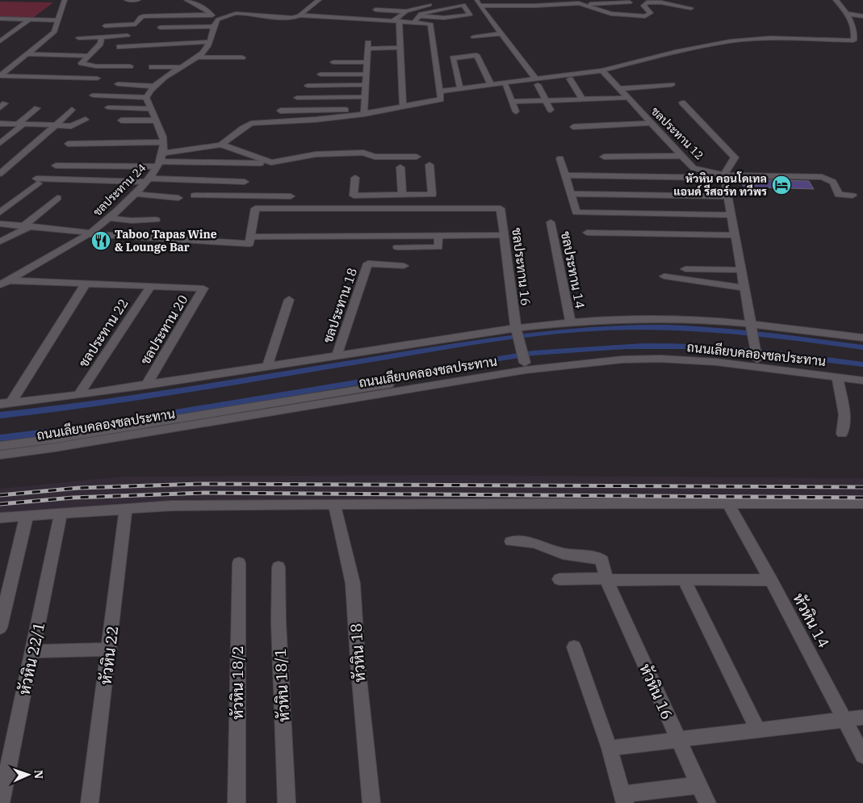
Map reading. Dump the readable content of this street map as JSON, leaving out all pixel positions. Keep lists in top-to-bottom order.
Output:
{
  "streets": {
    "street": [
      "ชลประทาน 12",
      "ชลประทาน 24",
      "ชลประทาน 16",
      "ชลประทาน 14",
      "ชลประทาน 18",
      "ชลประทาน 20",
      "ชลประทาน 22",
      "ถนนเลียบคลองชลประทาน",
      "หัวหิน 14",
      "หัวหิน 18",
      "หัวหิน 22",
      "หัวหิน 22/1",
      "หัวหิน 18/2",
      "หัวหิน 18/1",
      "หัวหิน 16"
    ]
  },
  "crossings": [
    ["ชลประทาน 16", "ถนนเลียบคลองชลประทาน"],
    ["ชลประทาน 20", "ชลประทาน 22"]
  ],
  "places": {
    "hotel": ["หัวหิน คอนโดเทล แอนด์ รีสอร์ท ทวีพร"],
    "restaurant": ["Taboo Tapas Wine & Lounge Bar"]
  },
  "north": "right"
}
